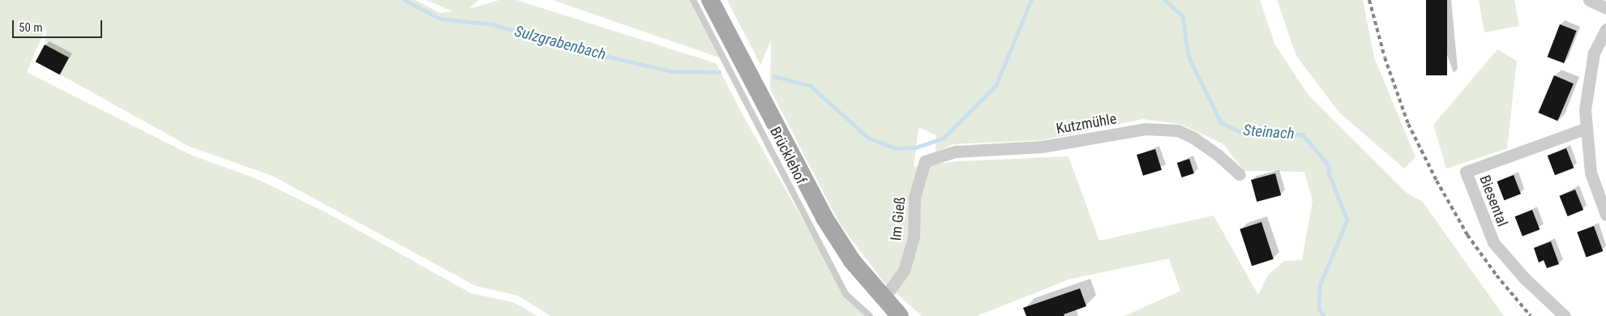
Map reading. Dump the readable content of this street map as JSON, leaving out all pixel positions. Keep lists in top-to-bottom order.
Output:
{
  "streets": {
    "street": ["Kutzmühle", "Biesental", "Im Gieß"],
    "lane": ["Brücklehof"]
  },
  "crossings": [
    ["Kutzmühle", "Im Gieß"]
  ],
  "water": ["Sulzgrabenbach", "Steinach"],
  "scale_bar": "50 m"
}
